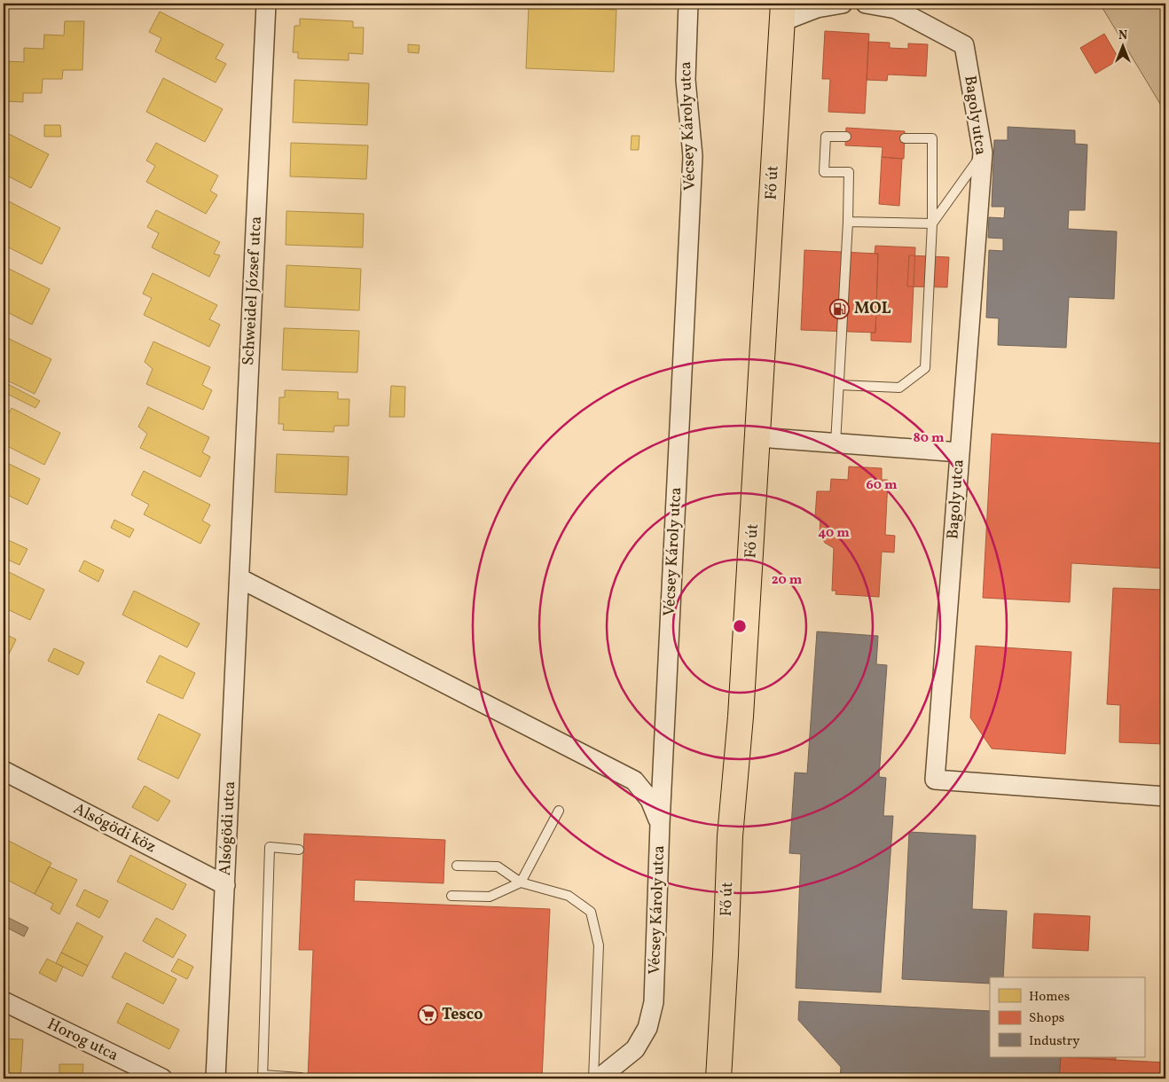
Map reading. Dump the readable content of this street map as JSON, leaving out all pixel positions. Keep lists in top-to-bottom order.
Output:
{
  "streets": {
    "main road": ["Fő út"],
    "street": [
      "Bagoly utca",
      "Vécsey Károly utca",
      "Schweidel József utca",
      "Alsógödi köz",
      "Alsógödi utca",
      "Horog utca"
    ]
  },
  "crossings": [
    ["Schweidel József utca", "Alsógödi utca"],
    ["Alsógödi köz", "Alsógödi utca"]
  ],
  "places": {
    "fuel station": ["MOL"],
    "supermarket": ["Tesco"]
  },
  "legend": ["Homes", "Shops", "Industry"],
  "north": "top",
  "rings": [
    "80 m",
    "60 m",
    "40 m",
    "20 m"
  ]
}
